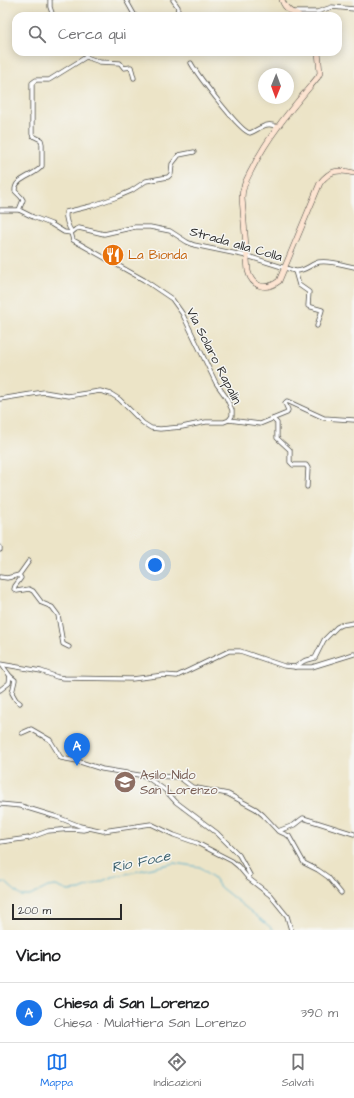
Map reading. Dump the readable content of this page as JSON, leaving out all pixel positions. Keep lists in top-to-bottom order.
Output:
{
  "streets": {
    "street": ["Strada alla Colla", "Via Solaro Rapalin"]
  },
  "crossings": [
    ["Strada alla Colla", "Via Solaro Rapalin"]
  ],
  "water": ["Rio Foce"],
  "places": {
    "restaurant": ["La Bionda"],
    "school or university": ["Asilo Nido San Lorenzo"]
  },
  "scale_bar": "200 m",
  "north": "bottom",
  "page": {
    "search": "Cerca qui",
    "pins": "A",
    "scale": "200 m",
    "heading": "Vicino",
    "list": [
      {
        "mark": "A",
        "name": "Chiesa di San Lorenzo",
        "note": "Chiesa · Mulattiera San Lorenzo",
        "value": "390 m"
      }
    ],
    "nav": ["Mappa", "Indicazioni", "Salvati"]
  }
}
